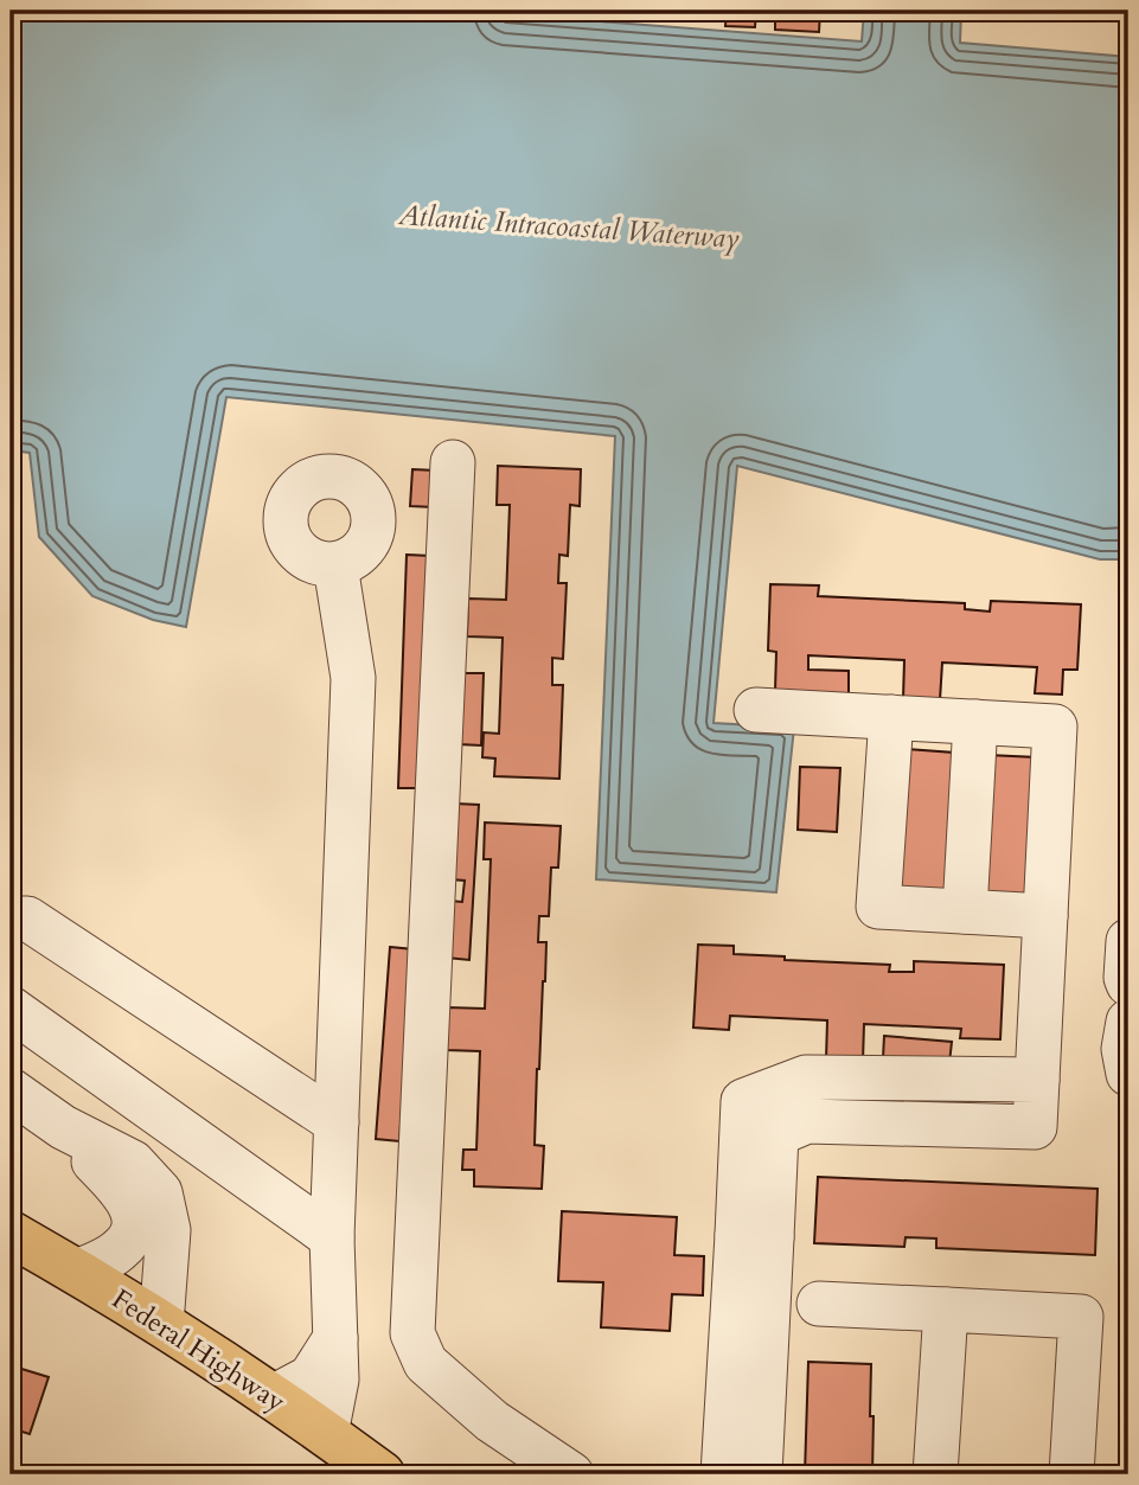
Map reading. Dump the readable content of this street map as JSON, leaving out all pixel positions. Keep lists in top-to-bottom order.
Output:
{
  "streets": {
    "main road": ["Federal Highway"]
  },
  "water": ["Atlantic Intracoastal Waterway"]
}
